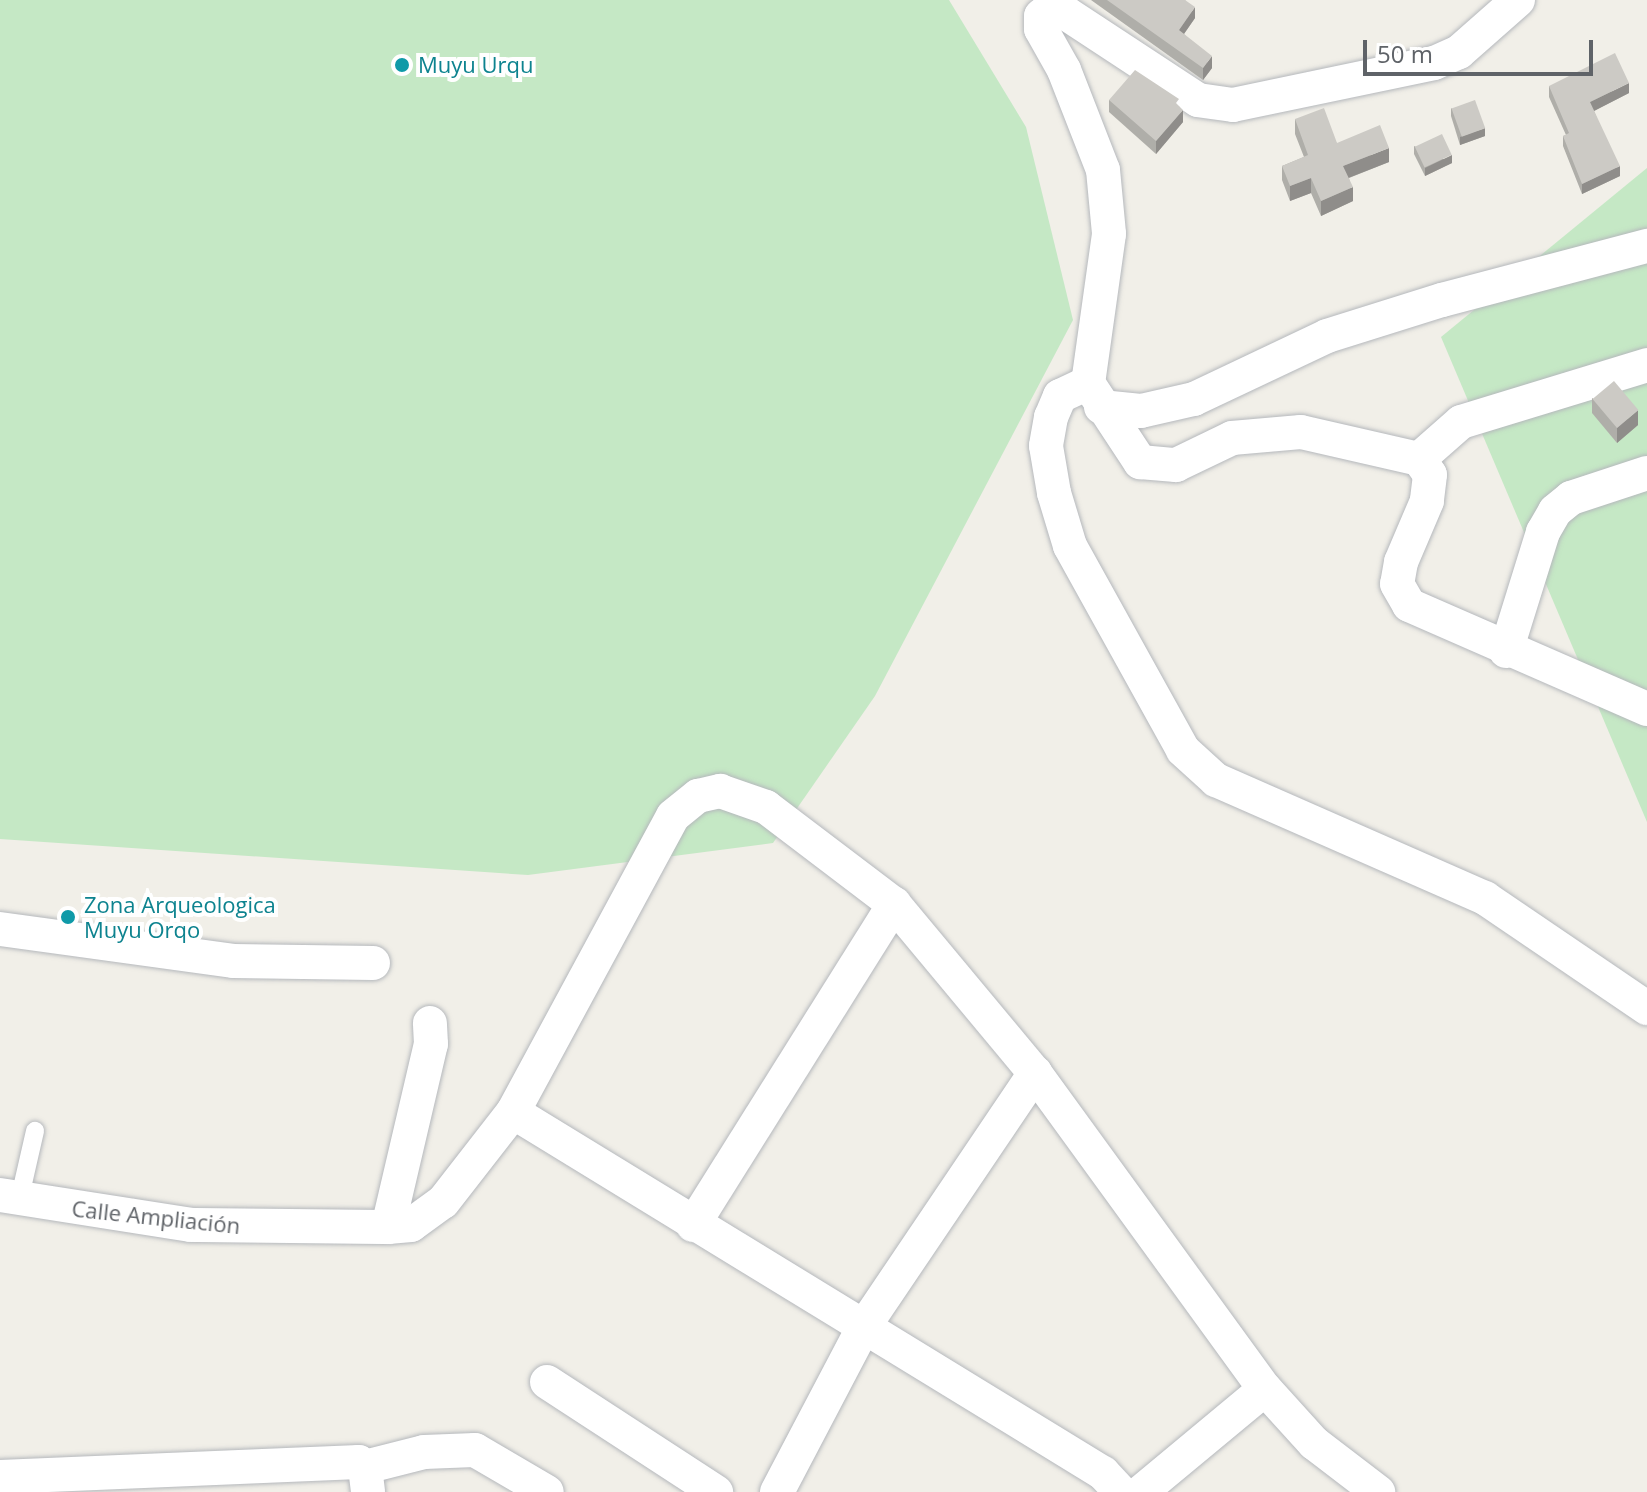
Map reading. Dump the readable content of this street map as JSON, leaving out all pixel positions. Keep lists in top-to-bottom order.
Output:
{
  "streets": {
    "street": ["Calle Ampliación"]
  },
  "places": ["Muyu Urqu", "Zona Arqueologica Muyu Orqo"],
  "scale_bar": "50 m"
}
